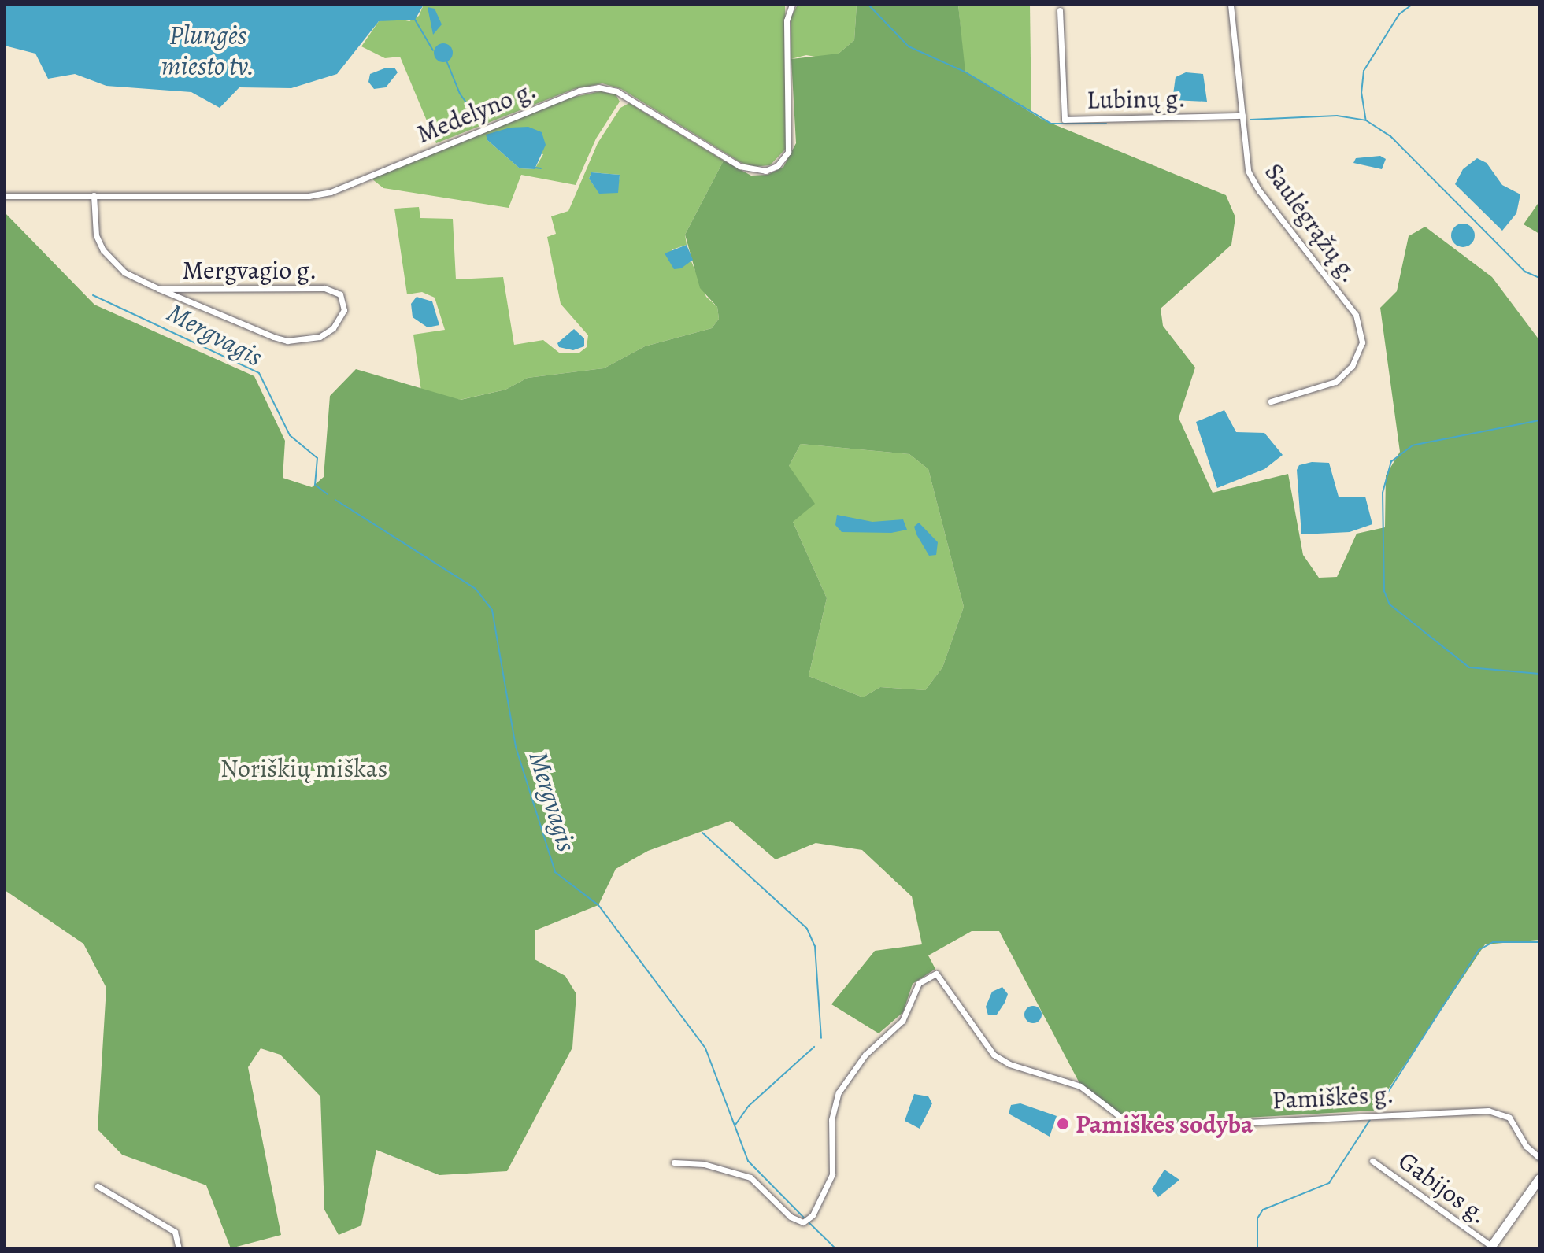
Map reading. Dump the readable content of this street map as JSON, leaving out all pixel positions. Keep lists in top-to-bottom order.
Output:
{
  "streets": {
    "street": [
      "Lubinų g.",
      "Medelyno g.",
      "Saulėgrąžų g.",
      "Mergvagio g.",
      "Pamiškės g.",
      "Gabijos g."
    ]
  },
  "crossings": [
    ["Lubinų g.", "Saulėgrąžų g."],
    ["Medelyno g.", "Mergvagio g."]
  ],
  "water": ["Plungės miesto tv.", "Mergvagis"],
  "parks": ["Noriškių miškas"],
  "places": ["Pamiškės sodyba"]
}
